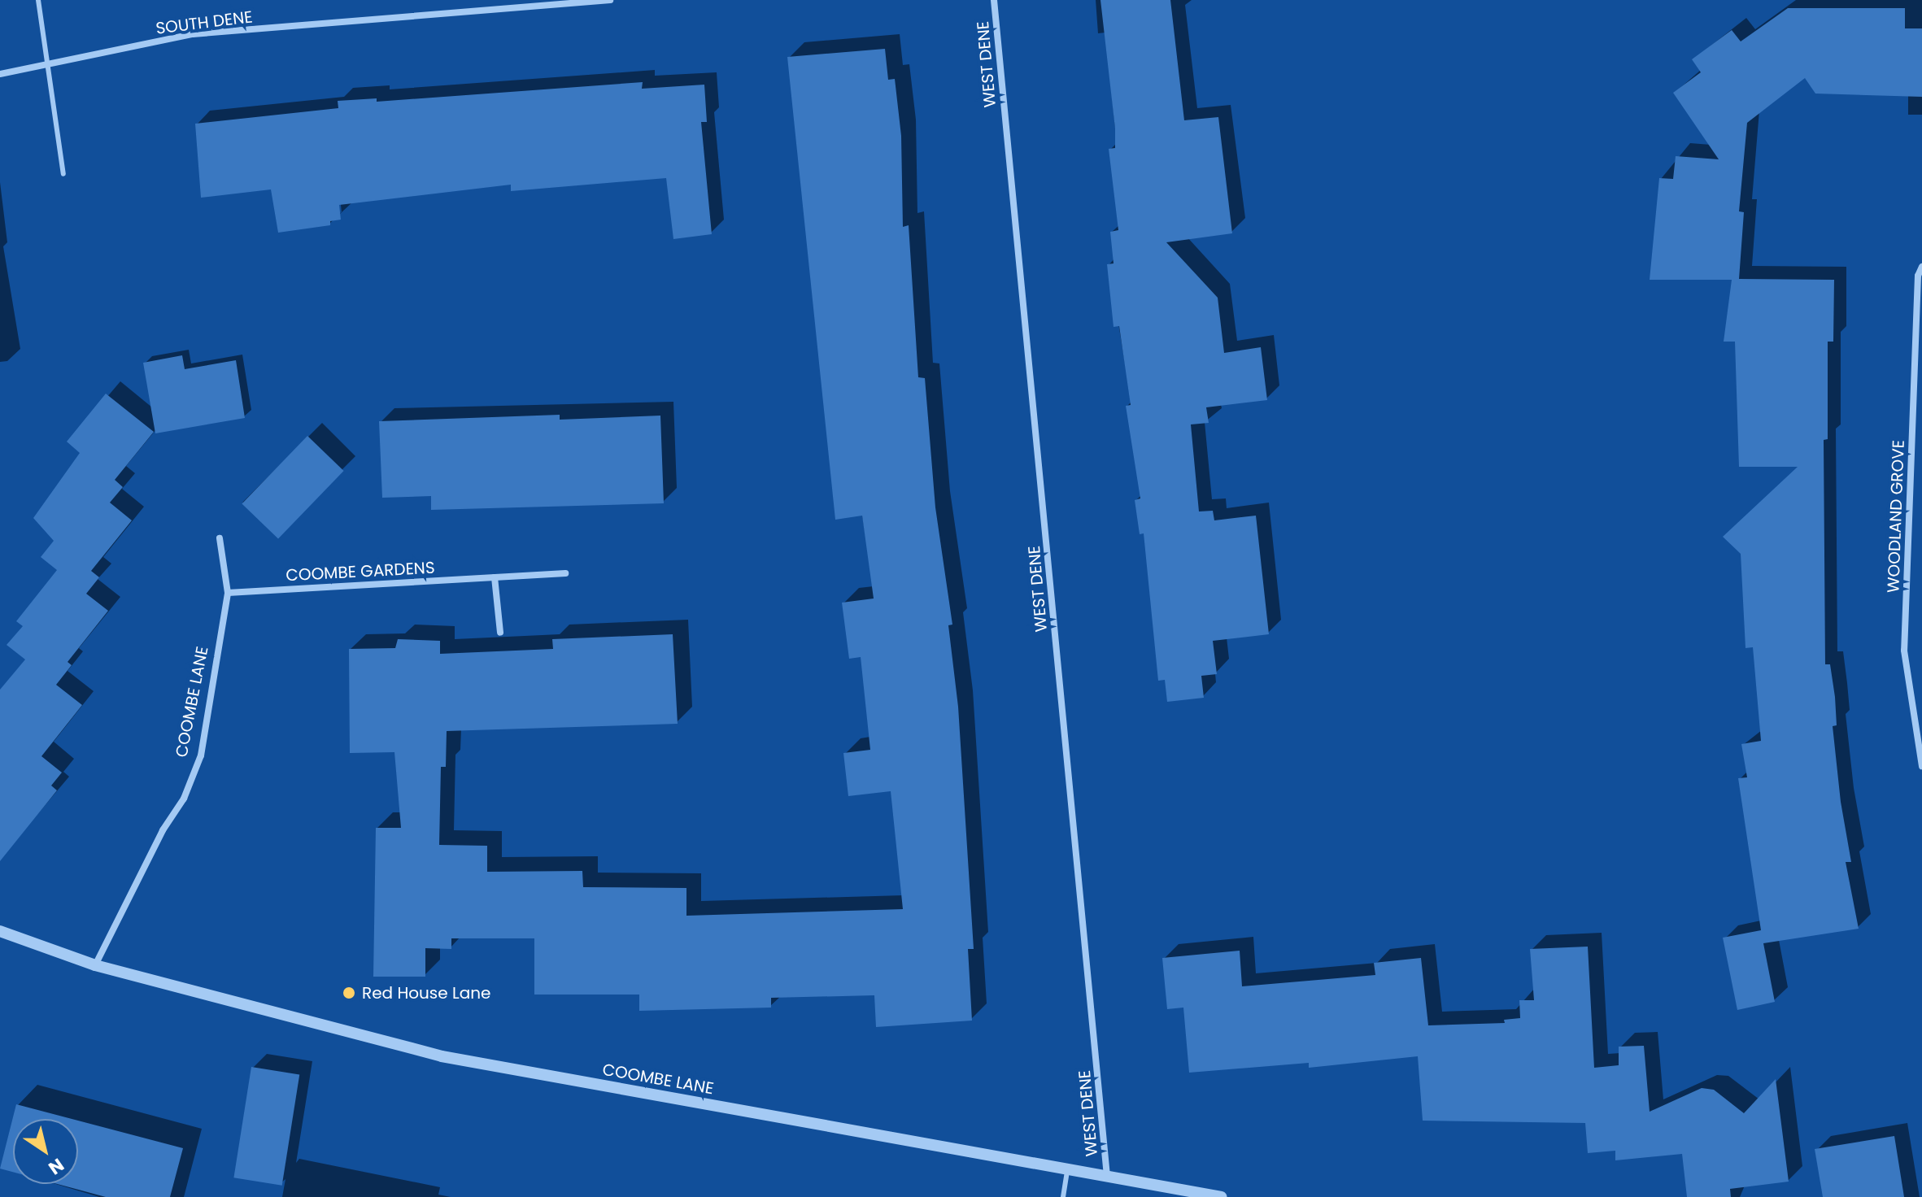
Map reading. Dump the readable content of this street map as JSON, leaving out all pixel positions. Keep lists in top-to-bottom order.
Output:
{
  "streets": {
    "street": [
      "SOUTH DENE",
      "WEST DENE",
      "WOODLAND GROVE",
      "COOMBE GARDENS",
      "COOMBE LANE"
    ]
  },
  "crossings": [
    ["WEST DENE", "COOMBE LANE"],
    ["COOMBE GARDENS", "COOMBE LANE"]
  ],
  "places": ["Red House Lane"],
  "north": "bottom right"
}
